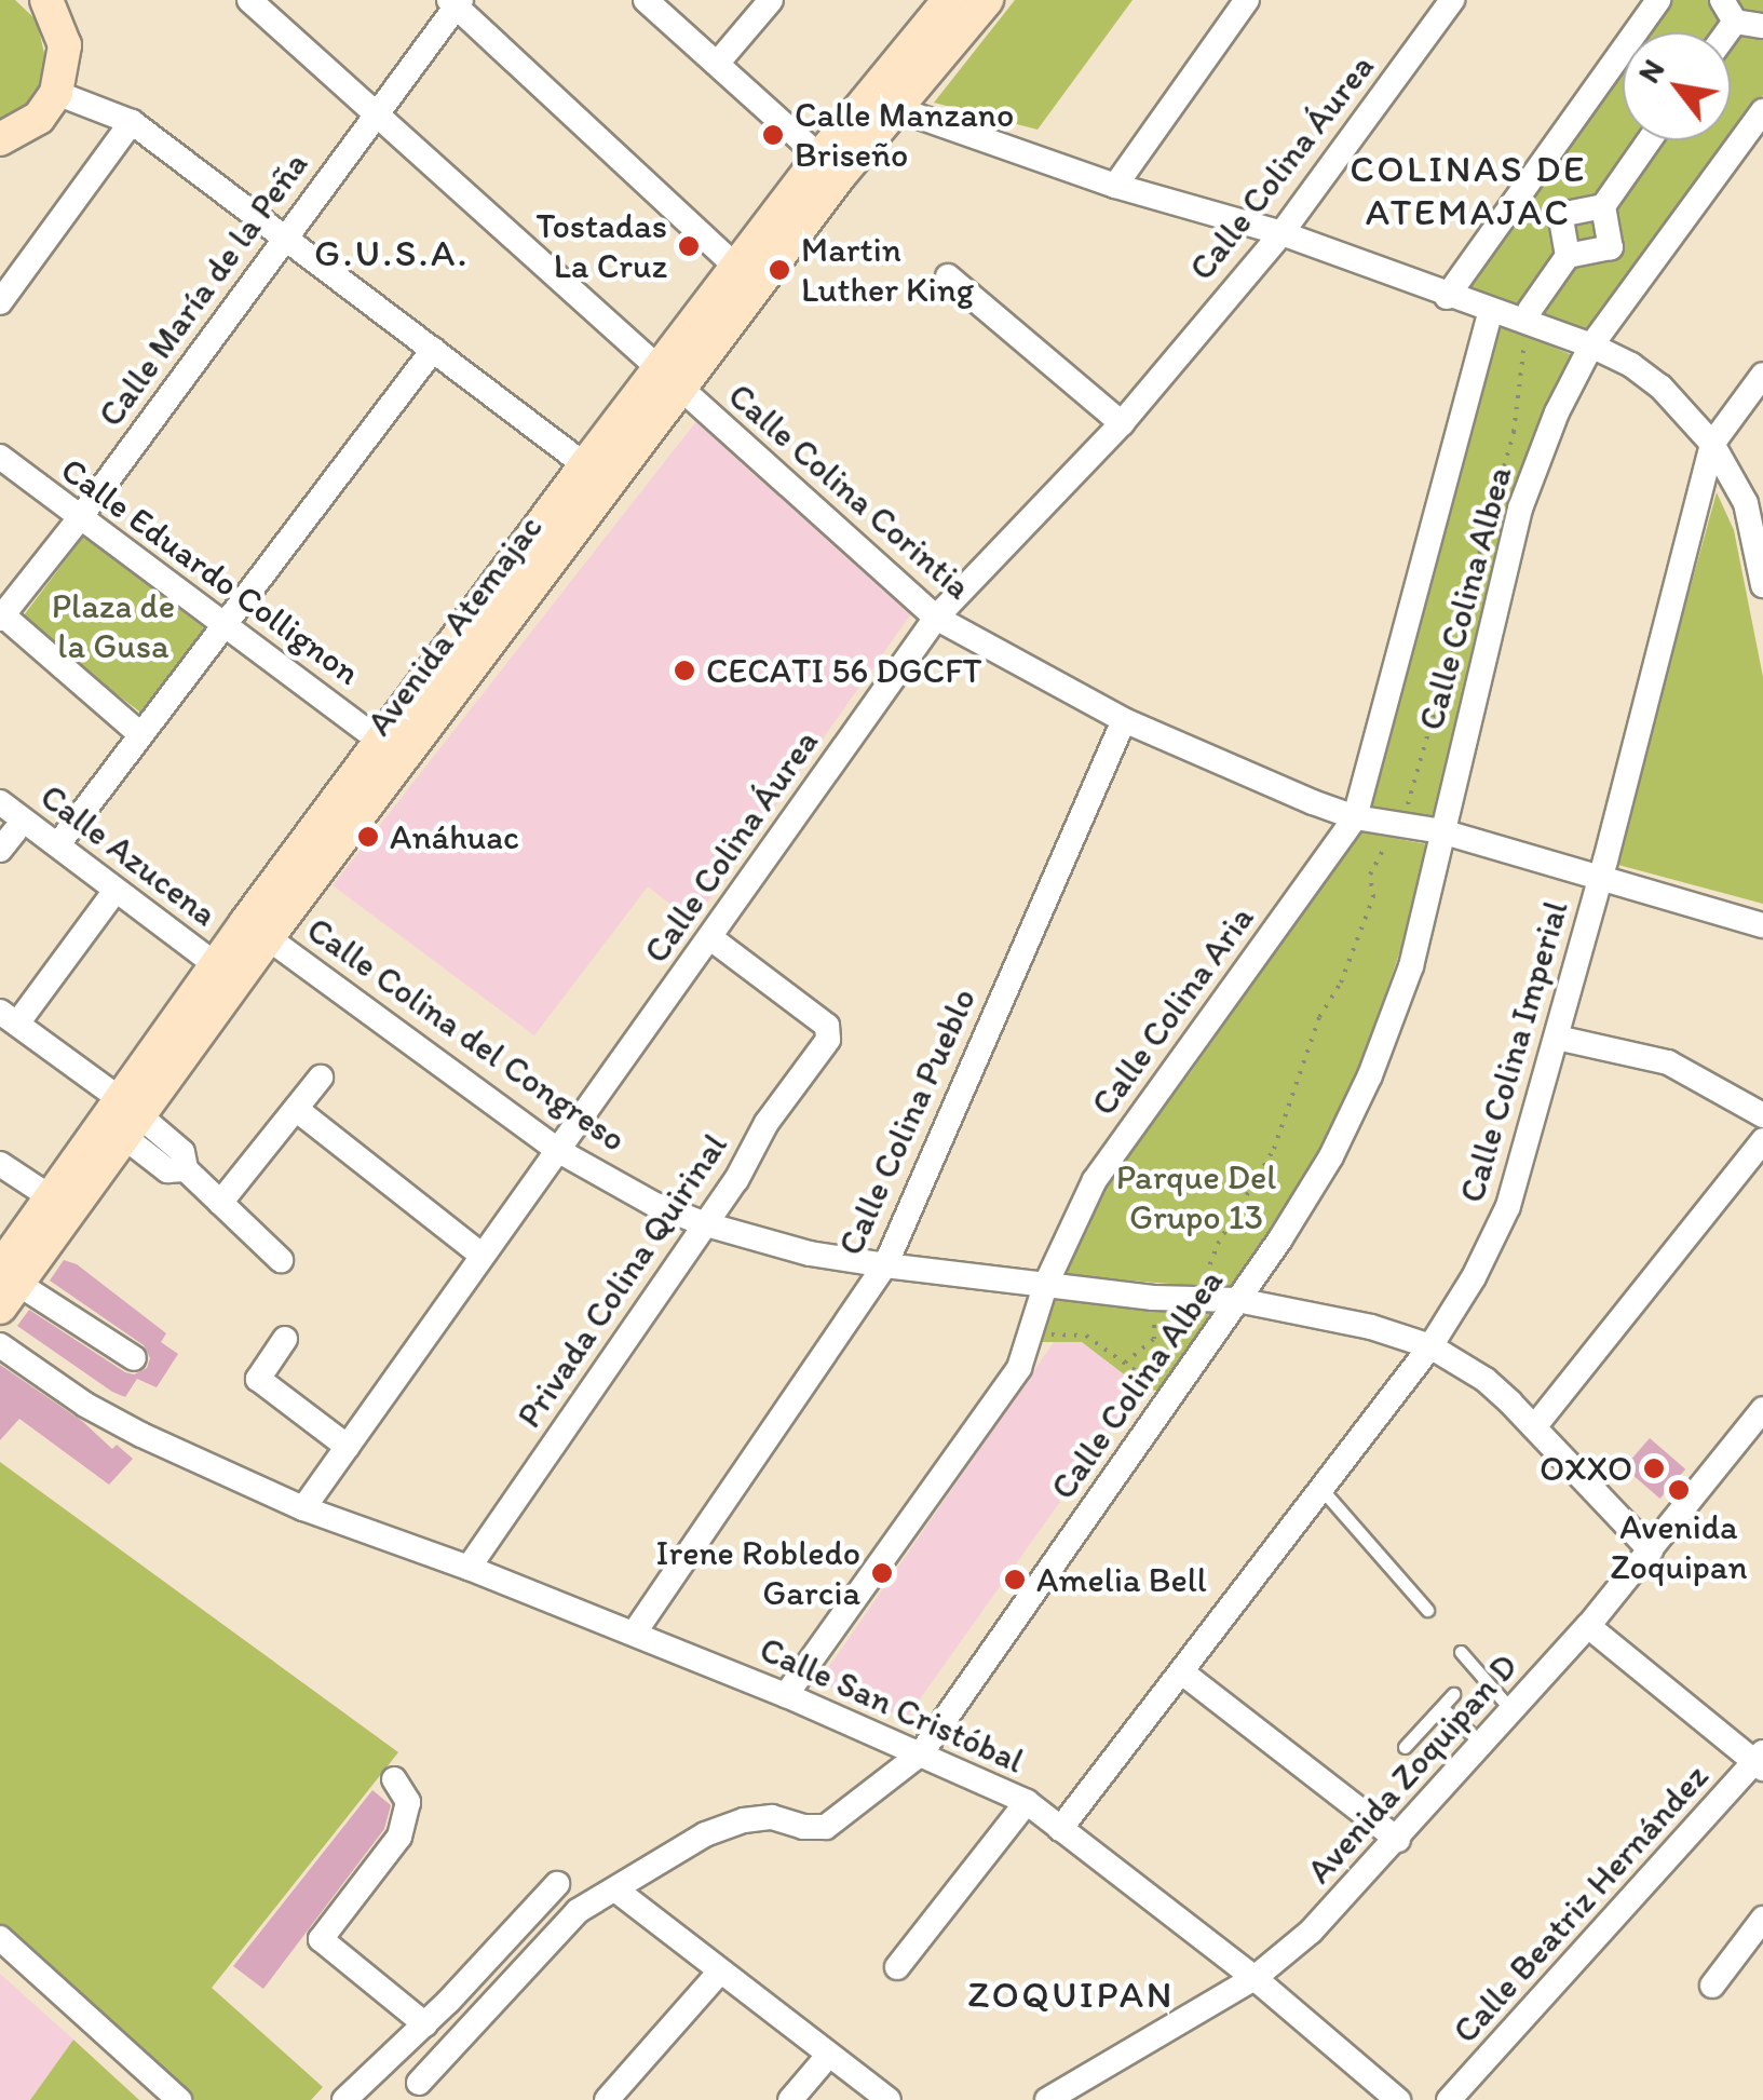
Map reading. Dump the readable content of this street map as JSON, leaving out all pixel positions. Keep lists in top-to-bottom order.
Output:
{
  "streets": {
    "main road": ["Avenida Atemajac"],
    "street": [
      "Calle Colina Áurea",
      "Calle María de la Peña",
      "Calle Colina Corintia",
      "Calle Eduardo Collignon",
      "Calle Colina Albea",
      "Calle Azucena",
      "Calle Colina Aria",
      "Calle Colina del Congreso",
      "Calle Colina Imperial",
      "Calle Colina Pueblo",
      "Privada Colina Quirinal",
      "Calle San Cristóbal",
      "Avenida Zoquipan D",
      "Calle Beatriz Hernández"
    ]
  },
  "crossings": [
    ["Calle Colina Áurea", "Calle Colina Corintia"],
    ["Calle Colina Áurea", "Calle Colina del Congreso"],
    ["Calle Colina Áurea", "Privada Colina Quirinal"],
    ["Calle Colina Áurea", "Calle San Cristóbal"],
    ["Calle María de la Peña", "Calle Colina Corintia"],
    ["Calle María de la Peña", "Calle Eduardo Collignon"],
    ["Calle Colina Corintia", "Calle Colina Albea"],
    ["Calle Colina Corintia", "Avenida Atemajac"],
    ["Calle Colina Corintia", "Calle Colina Aria"],
    ["Calle Colina Corintia", "Calle Colina Imperial"],
    ["Calle Colina Corintia", "Calle Colina Pueblo"],
    ["Calle Eduardo Collignon", "Avenida Atemajac"],
    ["Calle Colina Albea", "Calle Colina del Congreso"],
    ["Calle Colina Albea", "Calle San Cristóbal"],
    ["Avenida Atemajac", "Calle Azucena"],
    ["Avenida Atemajac", "Calle Colina del Congreso"],
    ["Calle Colina Aria", "Calle Colina del Congreso"],
    ["Calle Colina Aria", "Calle San Cristóbal"],
    ["Calle Colina del Congreso", "Calle Colina Imperial"],
    ["Calle Colina del Congreso", "Calle Colina Pueblo"],
    ["Calle Colina del Congreso", "Privada Colina Quirinal"],
    ["Calle Colina del Congreso", "Avenida Zoquipan D"],
    ["Calle Colina Imperial", "Calle San Cristóbal"],
    ["Calle Colina Pueblo", "Calle San Cristóbal"],
    ["Privada Colina Quirinal", "Calle San Cristóbal"],
    ["Calle San Cristóbal", "Avenida Zoquipan D"]
  ],
  "districts": ["COLINAS DE ATEMAJAC", "G.U.S.A.", "ZOQUIPAN"],
  "parks": ["Plaza de la Gusa", "Parque Del Grupo 13"],
  "places": [
    "Calle Manzano Briseño",
    "Tostadas La Cruz",
    "Martin Luther King",
    "CECATI 56 DGCFT",
    "Anáhuac",
    "OXXO",
    "Avenida Zoquipan",
    "Irene Robledo Garcia",
    "Amelia Bell"
  ],
  "north": "top left"
}
